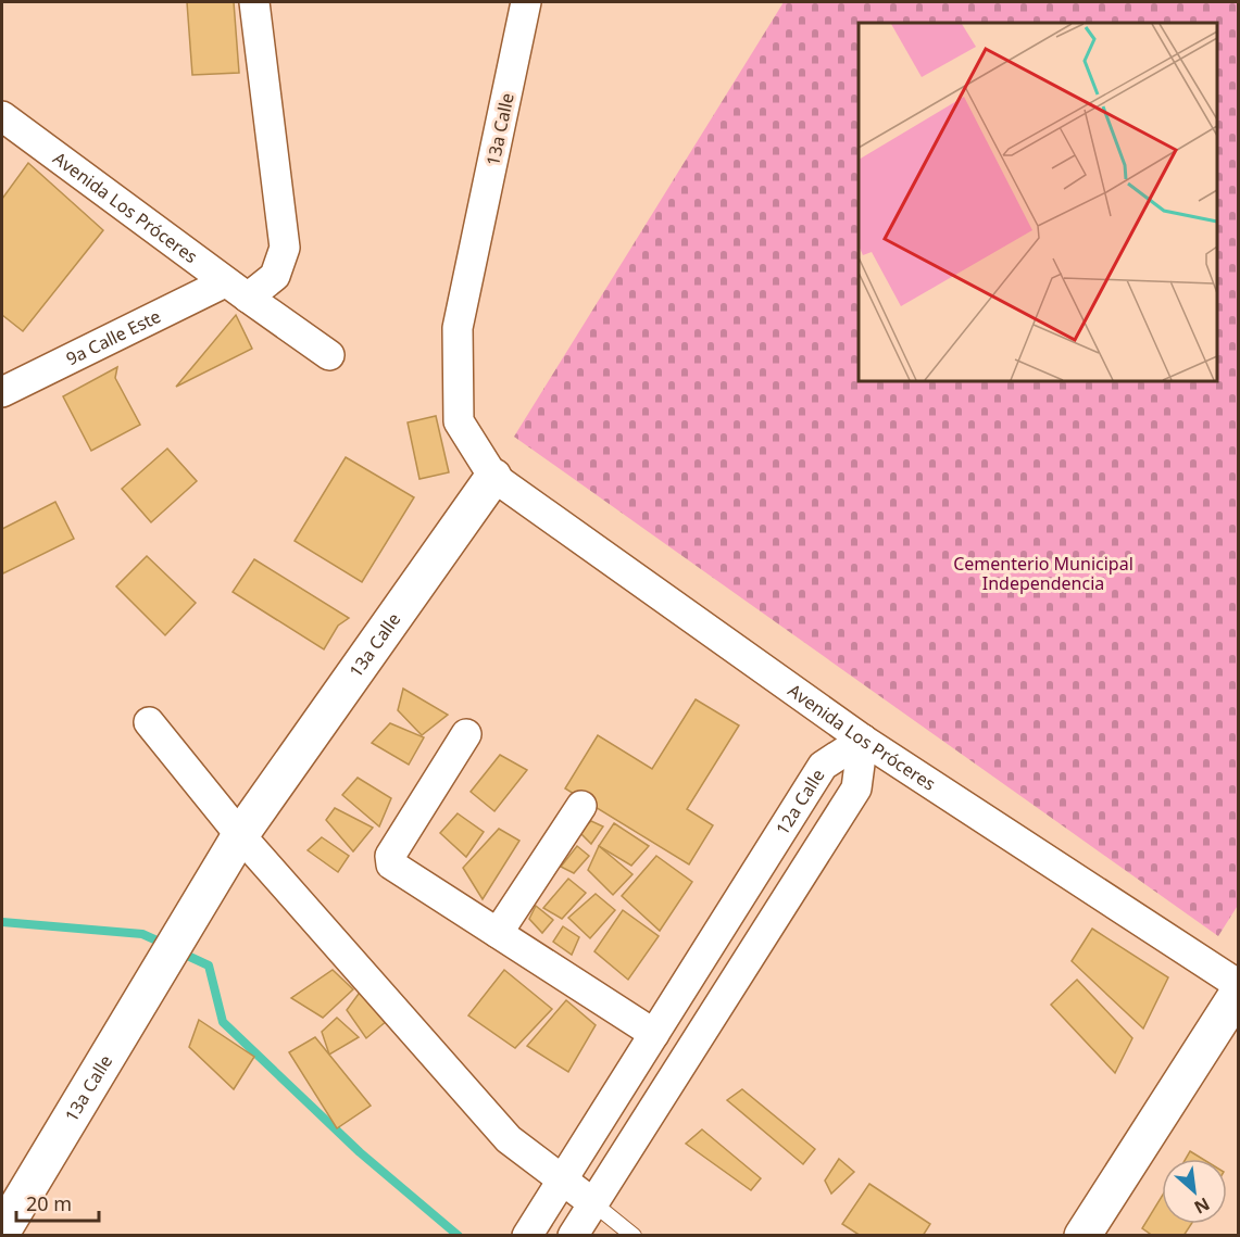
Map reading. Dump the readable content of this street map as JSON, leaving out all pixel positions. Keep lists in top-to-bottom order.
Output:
{
  "streets": {
    "street": [
      "13a Calle",
      "Avenida Los Próceres",
      "9a Calle Este",
      "12a Calle"
    ]
  },
  "crossings": [
    ["13a Calle", "Avenida Los Próceres"],
    ["Avenida Los Próceres", "9a Calle Este"],
    ["Avenida Los Próceres", "12a Calle"]
  ],
  "parks": ["Cementerio Municipal Independencia"],
  "scale_bar": "20 m",
  "north": "bottom right"
}
